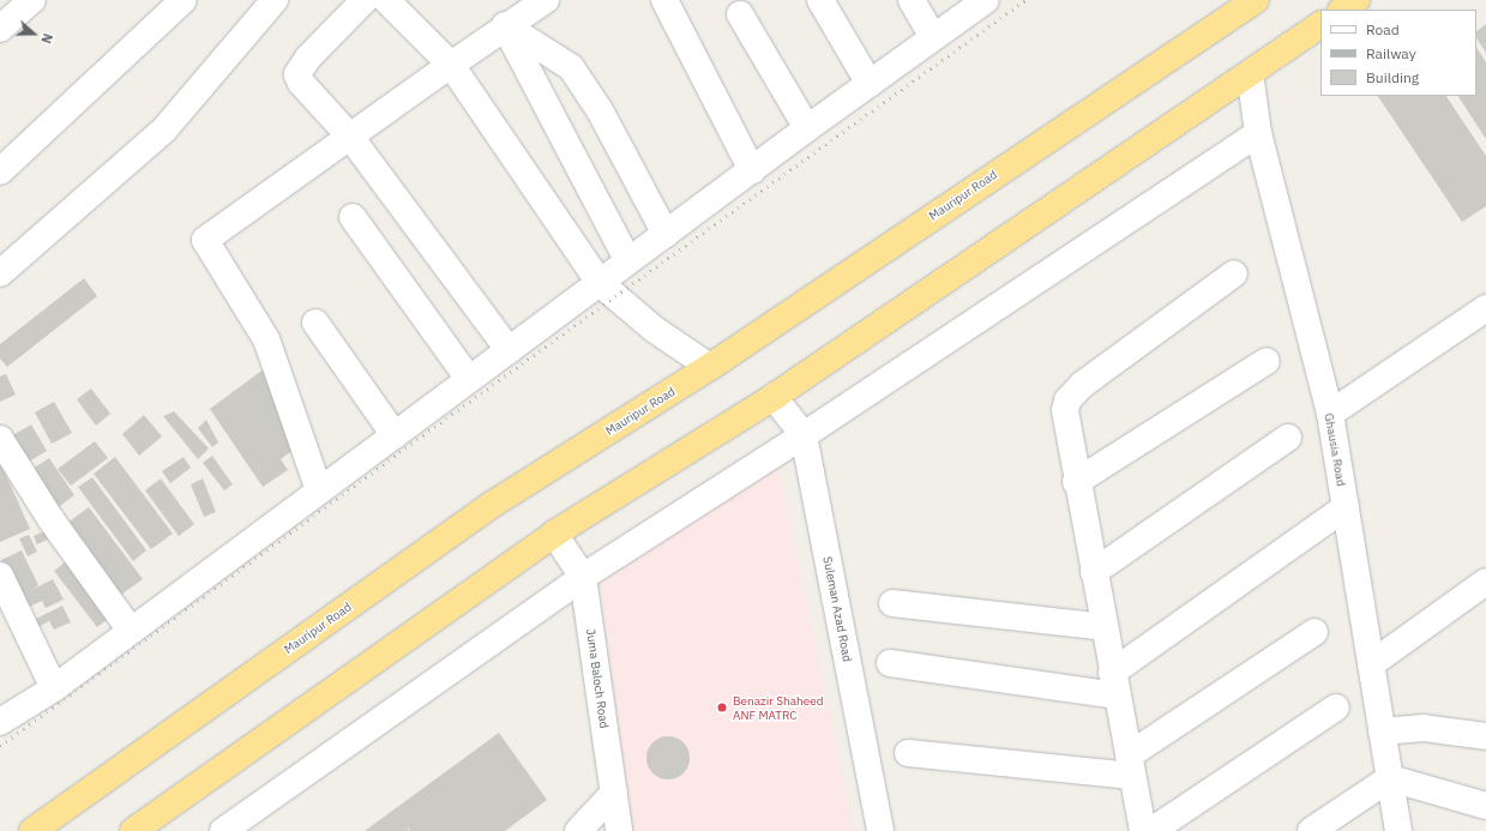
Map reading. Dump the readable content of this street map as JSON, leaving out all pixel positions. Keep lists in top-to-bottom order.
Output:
{
  "streets": {
    "highway": ["Mauripur Road"],
    "street": ["Ghausia Road", "Suleman Azad Road", "Juma Baloch Road"]
  },
  "places": ["Benazir Shaheed ANF MATRC"],
  "legend": ["Road", "Railway", "Building"],
  "north": "right"
}
